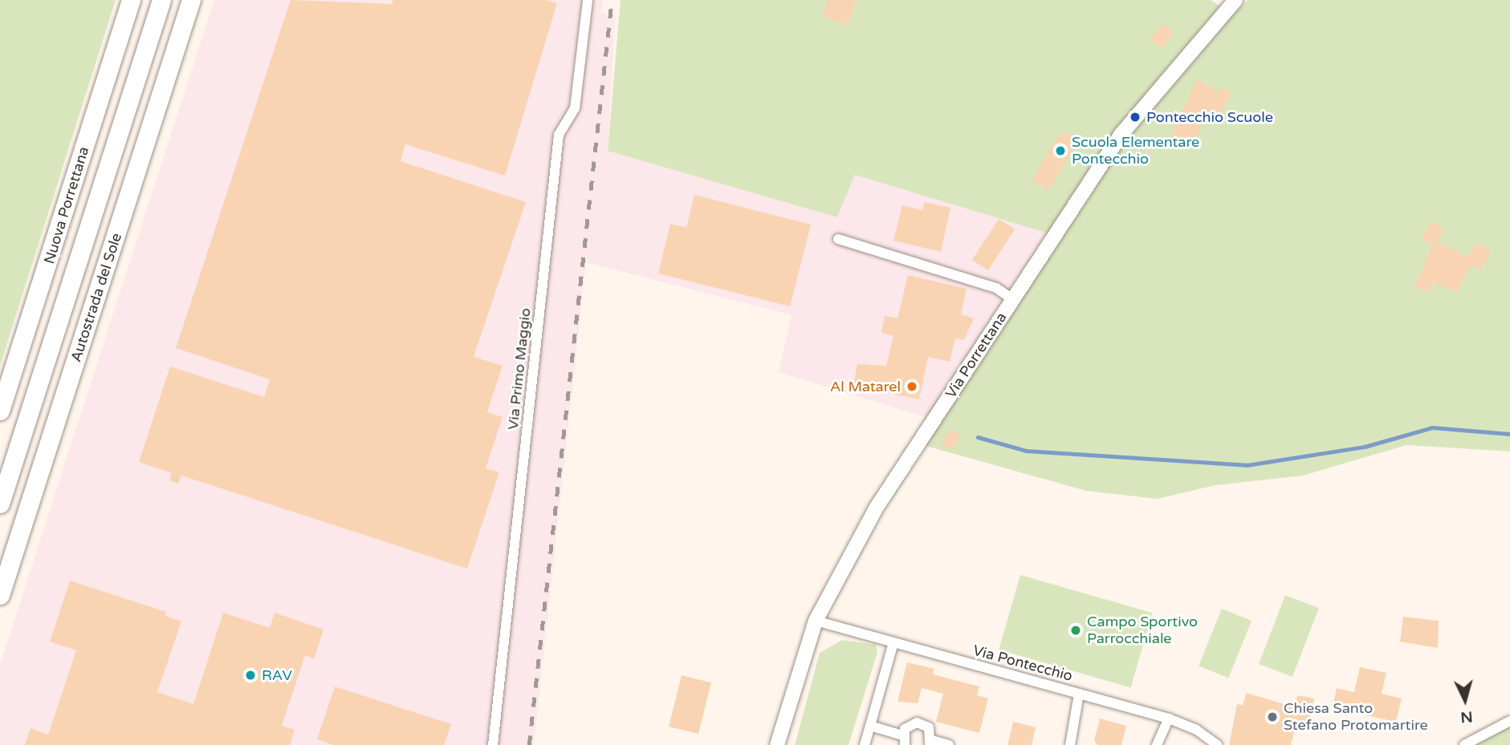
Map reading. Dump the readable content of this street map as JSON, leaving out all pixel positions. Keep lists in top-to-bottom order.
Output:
{
  "streets": {
    "highway": ["Nuova Porrettana", "Autostrada del Sole"],
    "main road": ["Via Porrettana"],
    "street": ["Via Primo Maggio", "Via Pontecchio"]
  },
  "crossings": [
    ["Via Porrettana", "Via Pontecchio"]
  ],
  "places": [
    "Pontecchio Scuole",
    "Scuola Elementare Pontecchio",
    "Al Matarel",
    "Campo Sportivo Parrocchiale",
    "RAV",
    "Chiesa Santo Stefano Protomartire"
  ],
  "north": "bottom"
}
